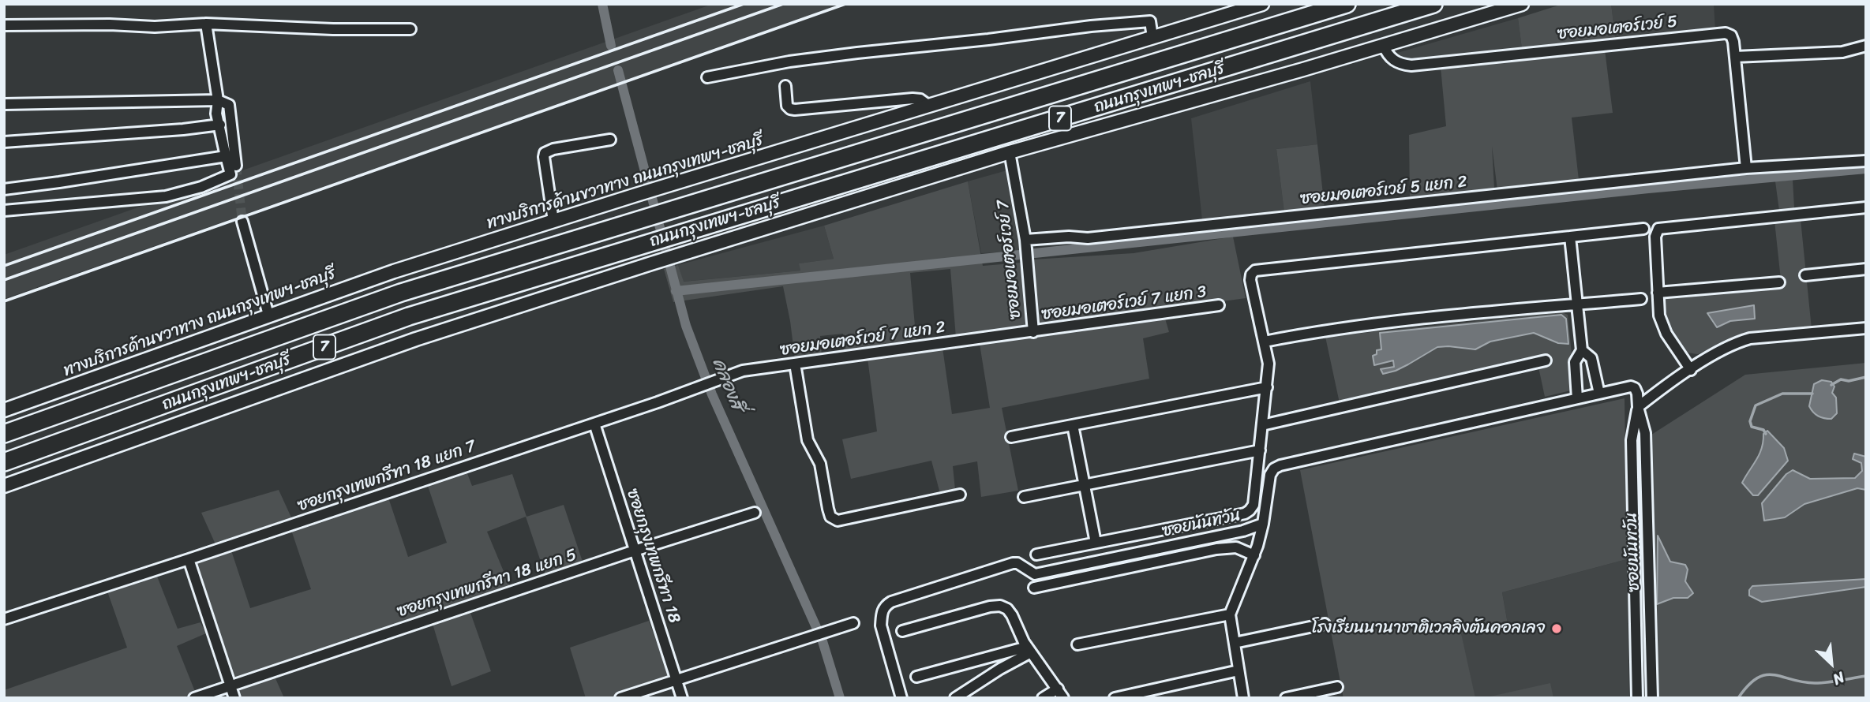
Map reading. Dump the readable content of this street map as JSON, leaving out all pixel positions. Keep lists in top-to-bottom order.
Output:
{
  "streets": {
    "highway": ["ถนนกรุงเทพฯ-ชลบุรี", "7"],
    "main road": ["ทางบริการด้านขวาทาง ถนนกรุงเทพฯ-ชลบุรี"],
    "street": [
      "ซอยมอเตอร์เวย์ 5",
      "ซอยมอเตอร์เวย์ 5 แยก 2",
      "ซอยมอเตอร์เวย์ 7",
      "ซอยมอเตอร์เวย์ 7 แยก 3",
      "ซอยมอเตอร์เวย์ 7 แยก 2",
      "ซอยกรุงเทพกรีฑา 18 แยก 7",
      "ซอยนันทวัน",
      "ซอยกรุงเทพกรีฑา 18",
      "ซอยกรุงเทพกรีฑา 18 แยก 5"
    ]
  },
  "crossings": [
    ["ซอยมอเตอร์เวย์ 5", "ซอยมอเตอร์เวย์ 5 แยก 2"],
    ["ซอยมอเตอร์เวย์ 5 แยก 2", "ซอยมอเตอร์เวย์ 7"],
    ["ซอยมอเตอร์เวย์ 7", "ซอยมอเตอร์เวย์ 7 แยก 3"],
    ["ซอยมอเตอร์เวย์ 7", "ซอยมอเตอร์เวย์ 7 แยก 2"],
    ["ซอยมอเตอร์เวย์ 7 แยก 3", "ซอยมอเตอร์เวย์ 7 แยก 2"],
    ["ซอยมอเตอร์เวย์ 7 แยก 2", "ซอยกรุงเทพกรีฑา 18 แยก 7"],
    ["ซอยกรุงเทพกรีฑา 18 แยก 7", "ซอยกรุงเทพกรีฑา 18"],
    ["ซอยกรุงเทพกรีฑา 18", "ซอยกรุงเทพกรีฑา 18 แยก 5"]
  ],
  "water": ["คลองสี่"],
  "places": ["โรงเรียนนานาชาติเวลลิงตันคอลเลจ"],
  "north": "bottom right"
}
